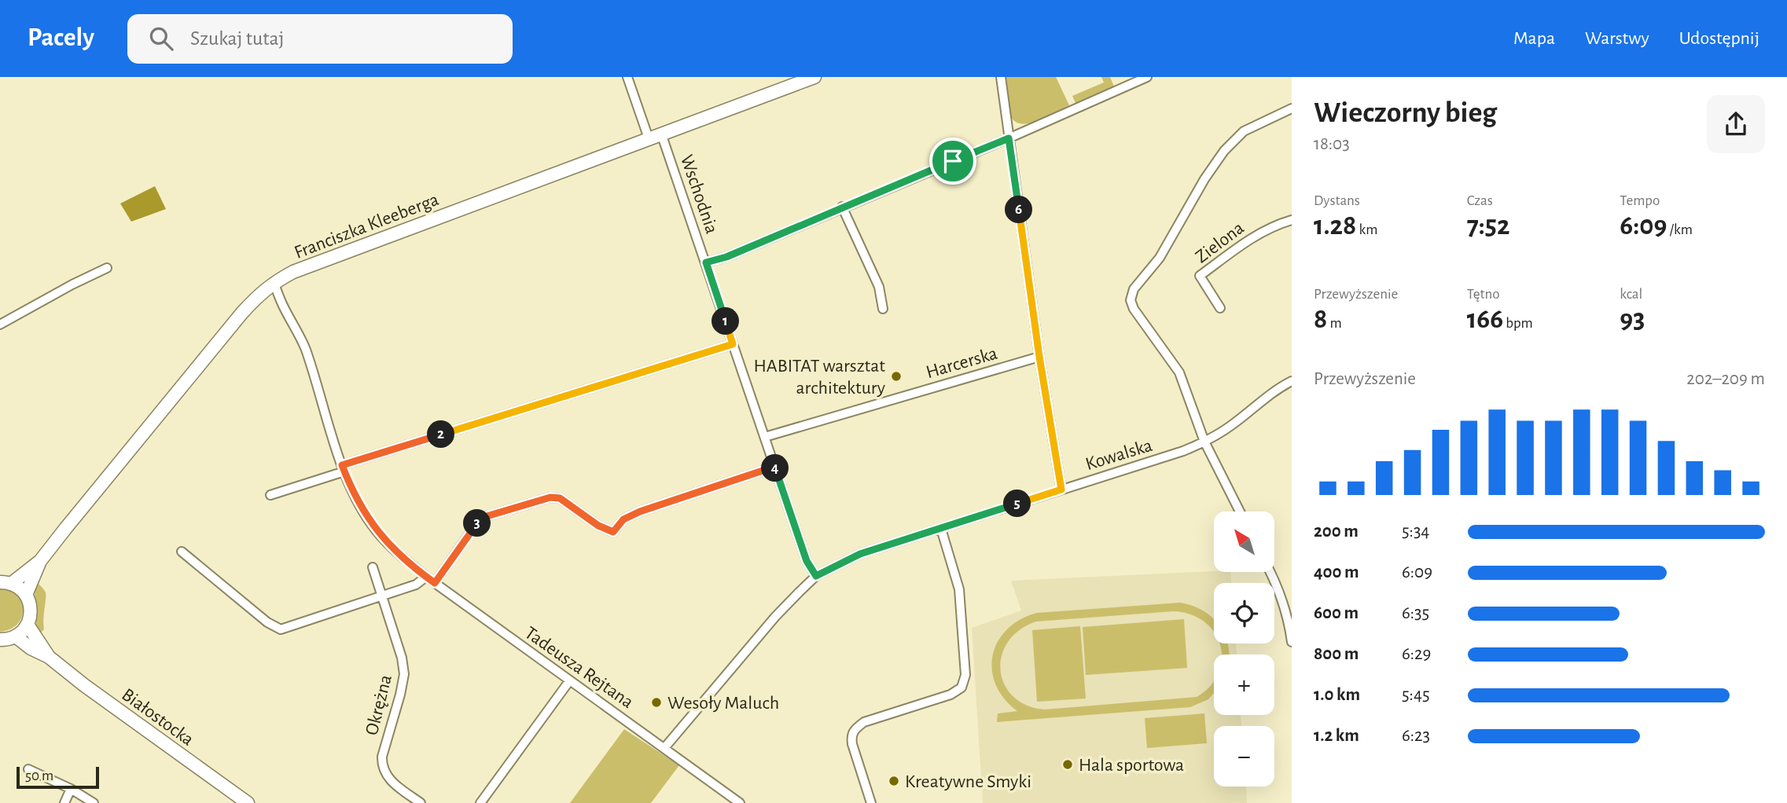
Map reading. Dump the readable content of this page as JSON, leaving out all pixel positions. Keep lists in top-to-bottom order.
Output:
{
  "streets": {
    "street": [
      "Wschodnia",
      "Franciszka Kleeberga",
      "Zielona",
      "Harcerska",
      "Kowalska",
      "Tadeusza Rejtana",
      "Okrężna",
      "Białostocka"
    ]
  },
  "crossings": [
    ["Wschodnia", "Franciszka Kleeberga"],
    ["Wschodnia", "Harcerska"],
    ["Wschodnia", "Kowalska"],
    ["Franciszka Kleeberga", "Tadeusza Rejtana"],
    ["Kowalska", "Tadeusza Rejtana"]
  ],
  "places": [
    "HABITAT warsztat architektury",
    "Wesoły Maluch",
    "Hala sportowa",
    "Kreatywne Smyki"
  ],
  "scale_bar": "50 m",
  "north": "top left",
  "page": {
    "header": "Pacely",
    "search": "Szukaj tutaj",
    "nav": ["Mapa", "Warstwy", "Udostępnij"],
    "heading": ["Wieczorny bieg", "18:03"],
    "stats": [
      ["Dystans", "1.28 km"],
      ["Czas", "7:52"],
      ["Tempo", "6:09 /km"],
      ["Przewyższenie", "8 m"],
      ["Tętno", "166 bpm"],
      ["kcal", "93"]
    ],
    "pins": [
      "6",
      "1",
      "2",
      "4",
      "5",
      "3"
    ],
    "chart": ["Przewyższenie", "202–209 m"],
    "map_buttons": ["+", "−"],
    "list": [
      {
        "name": "200 m",
        "note": "5:34"
      },
      {
        "name": "400 m",
        "note": "6:09"
      },
      {
        "name": "600 m",
        "note": "6:35"
      },
      {
        "name": "800 m",
        "note": "6:29"
      },
      {
        "name": "1.0 km",
        "note": "5:45"
      },
      {
        "name": "1.2 km",
        "note": "6:23"
      }
    ],
    "scale": "50 m"
  }
}
